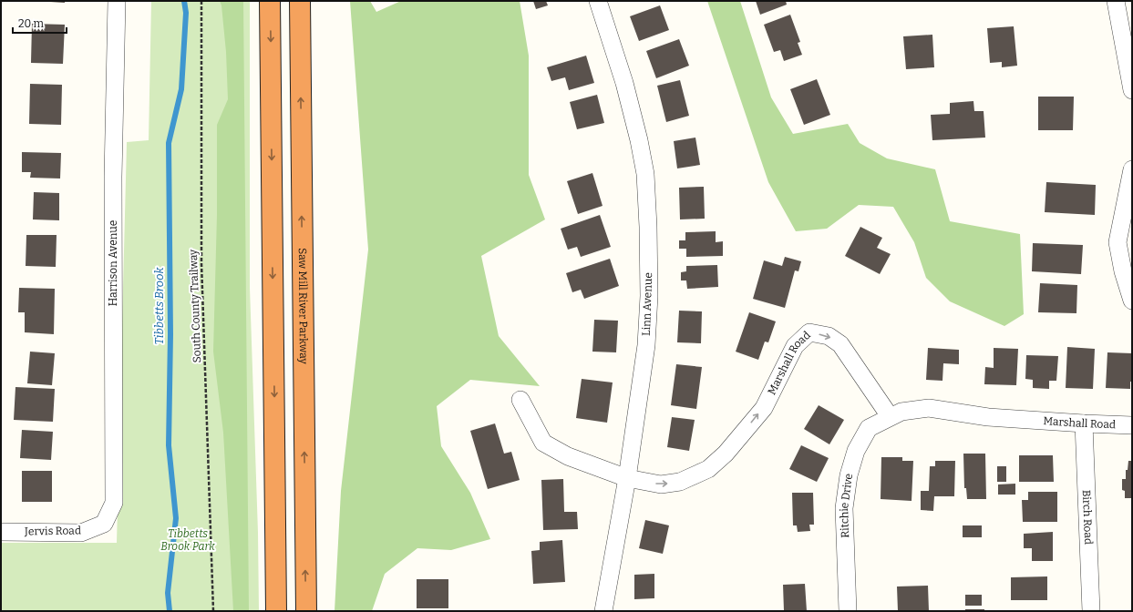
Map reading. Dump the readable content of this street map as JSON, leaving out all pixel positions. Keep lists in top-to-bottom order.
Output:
{
  "streets": {
    "highway": ["Saw Mill River Parkway"],
    "street": [
      "Harrison Avenue",
      "Linn Avenue",
      "Marshall Road",
      "Ritchie Drive",
      "Birch Road",
      "Jervis Road"
    ],
    "path": ["South County Trailway"]
  },
  "crossings": [
    ["Harrison Avenue", "Jervis Road"],
    ["Linn Avenue", "Marshall Road"],
    ["Marshall Road", "Ritchie Drive"],
    ["Marshall Road", "Birch Road"]
  ],
  "water": ["Tibbetts Brook"],
  "parks": ["Tibbetts Brook Park"],
  "scale_bar": "20 m"
}
